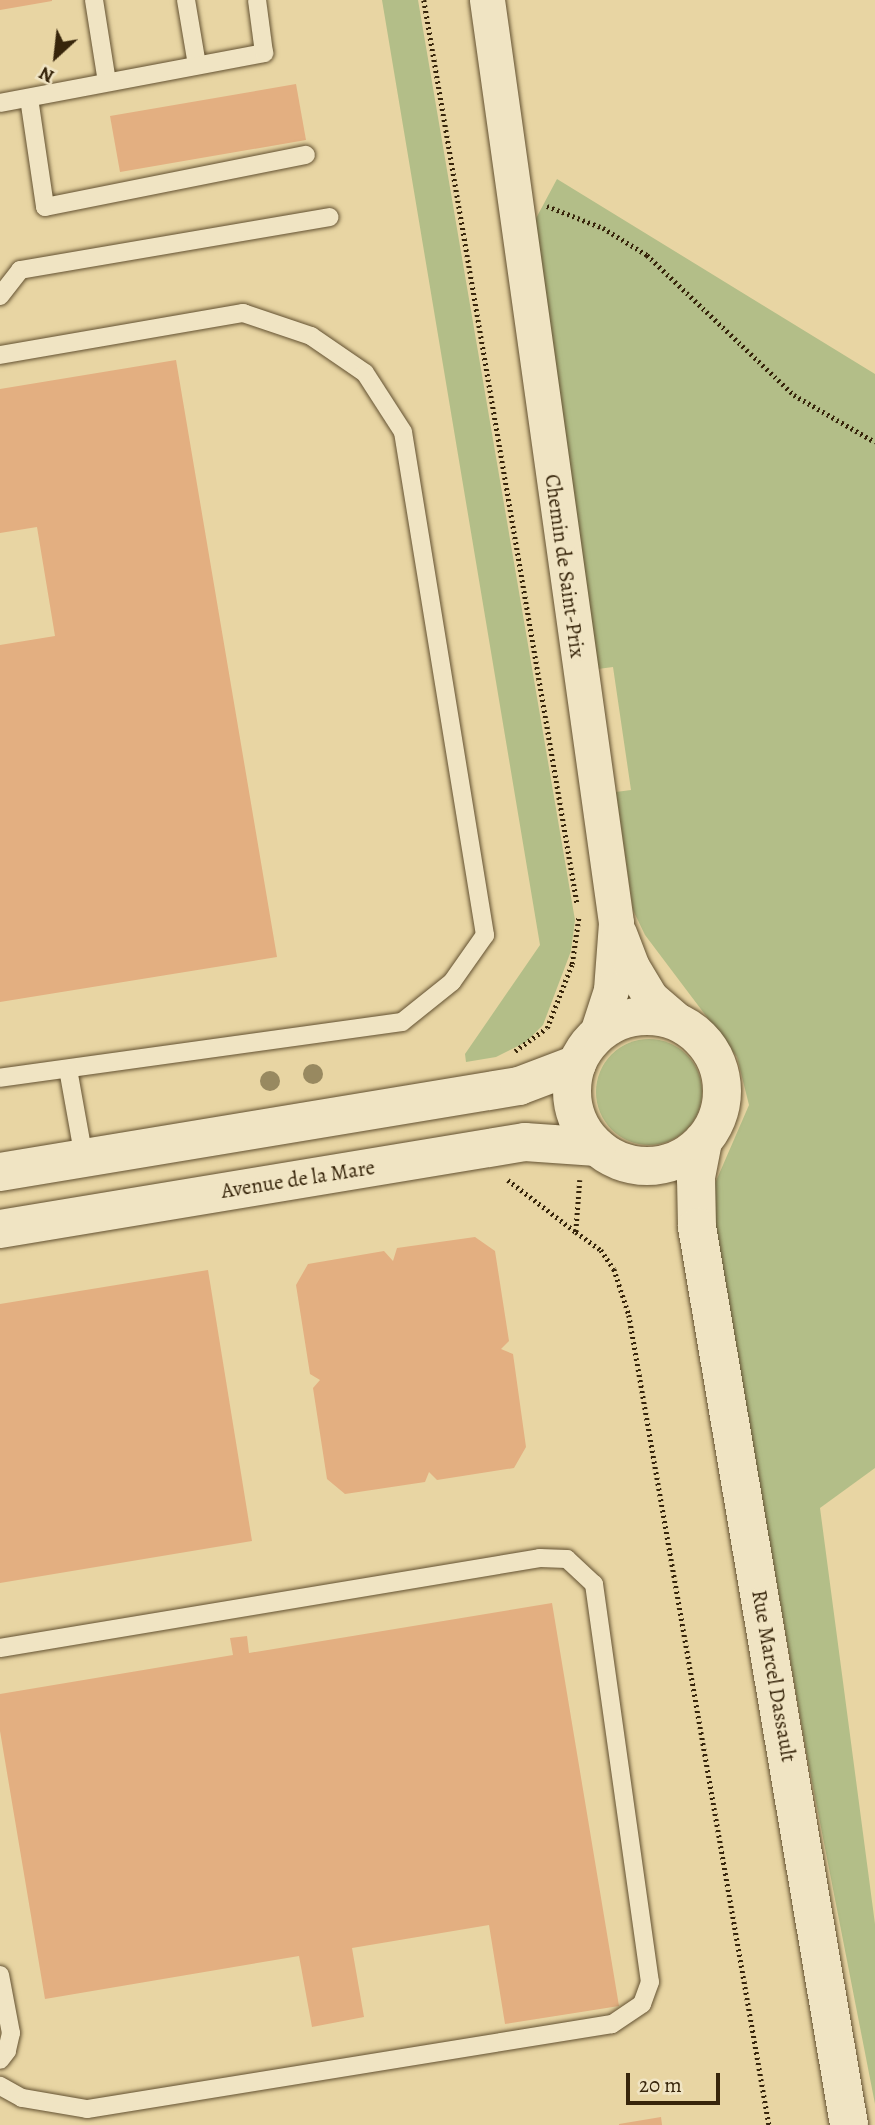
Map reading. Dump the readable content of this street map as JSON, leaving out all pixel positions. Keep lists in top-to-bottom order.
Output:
{
  "streets": {
    "street": ["Chemin de Saint-Prix", "Avenue de la Mare", "Rue Marcel Dassault"]
  },
  "crossings": [
    ["Chemin de Saint-Prix", "Avenue de la Mare"],
    ["Chemin de Saint-Prix", "Rue Marcel Dassault"],
    ["Avenue de la Mare", "Rue Marcel Dassault"]
  ],
  "scale_bar": "20 m",
  "north": "bottom left"
}
